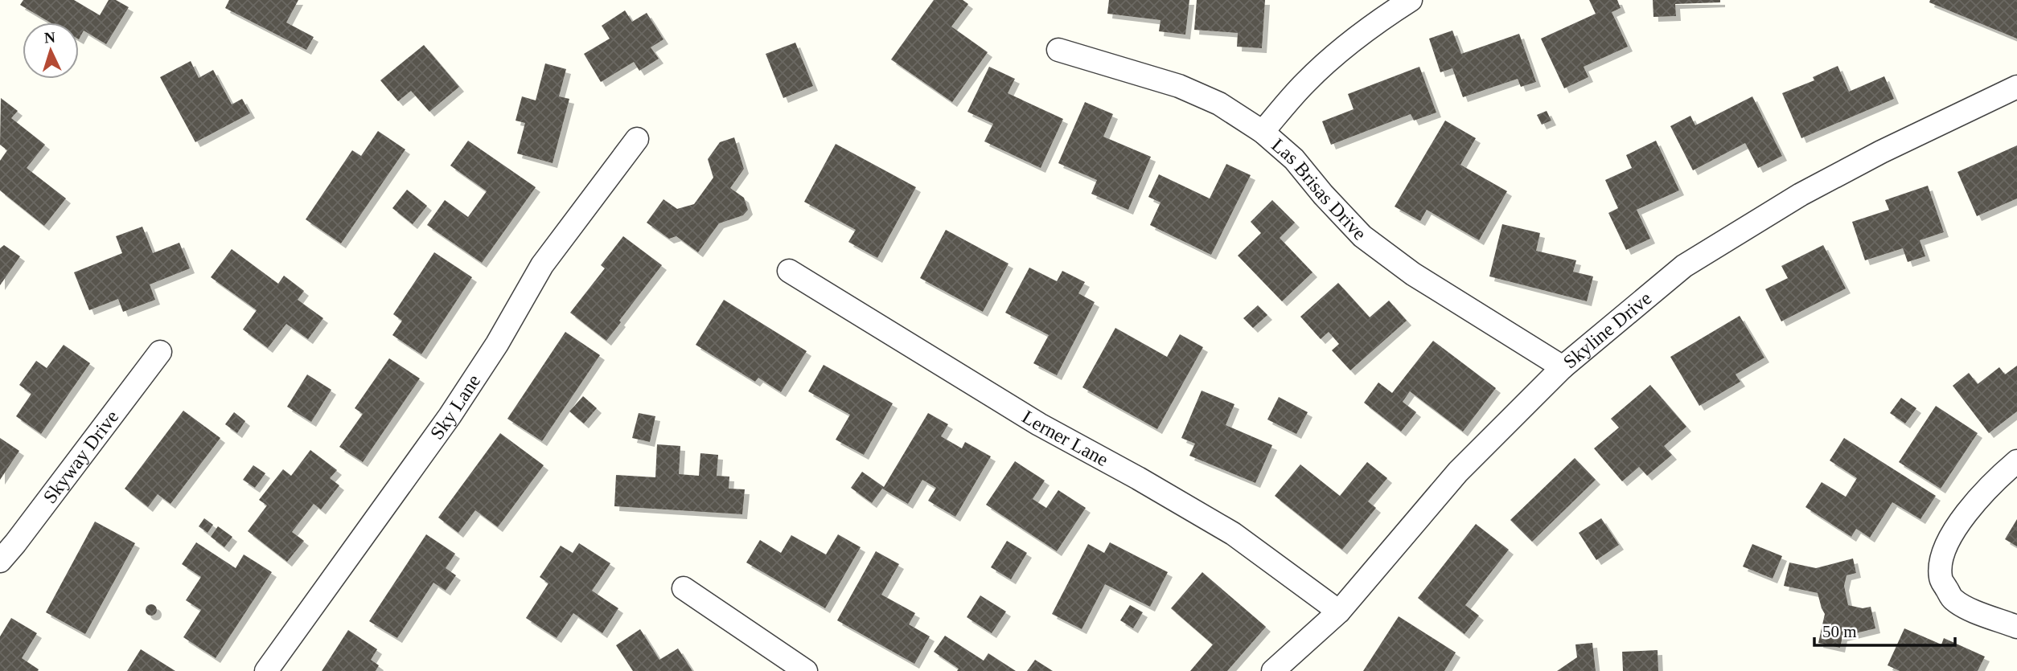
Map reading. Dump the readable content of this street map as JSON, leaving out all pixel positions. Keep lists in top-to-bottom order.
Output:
{
  "streets": {
    "street": [
      "Las Brisas Drive",
      "Skyline Drive",
      "Sky Lane",
      "Lerner Lane",
      "Skyway Drive"
    ]
  },
  "crossings": [
    ["Las Brisas Drive", "Skyline Drive"],
    ["Skyline Drive", "Lerner Lane"]
  ],
  "scale_bar": "50 m",
  "north": "top"
}
